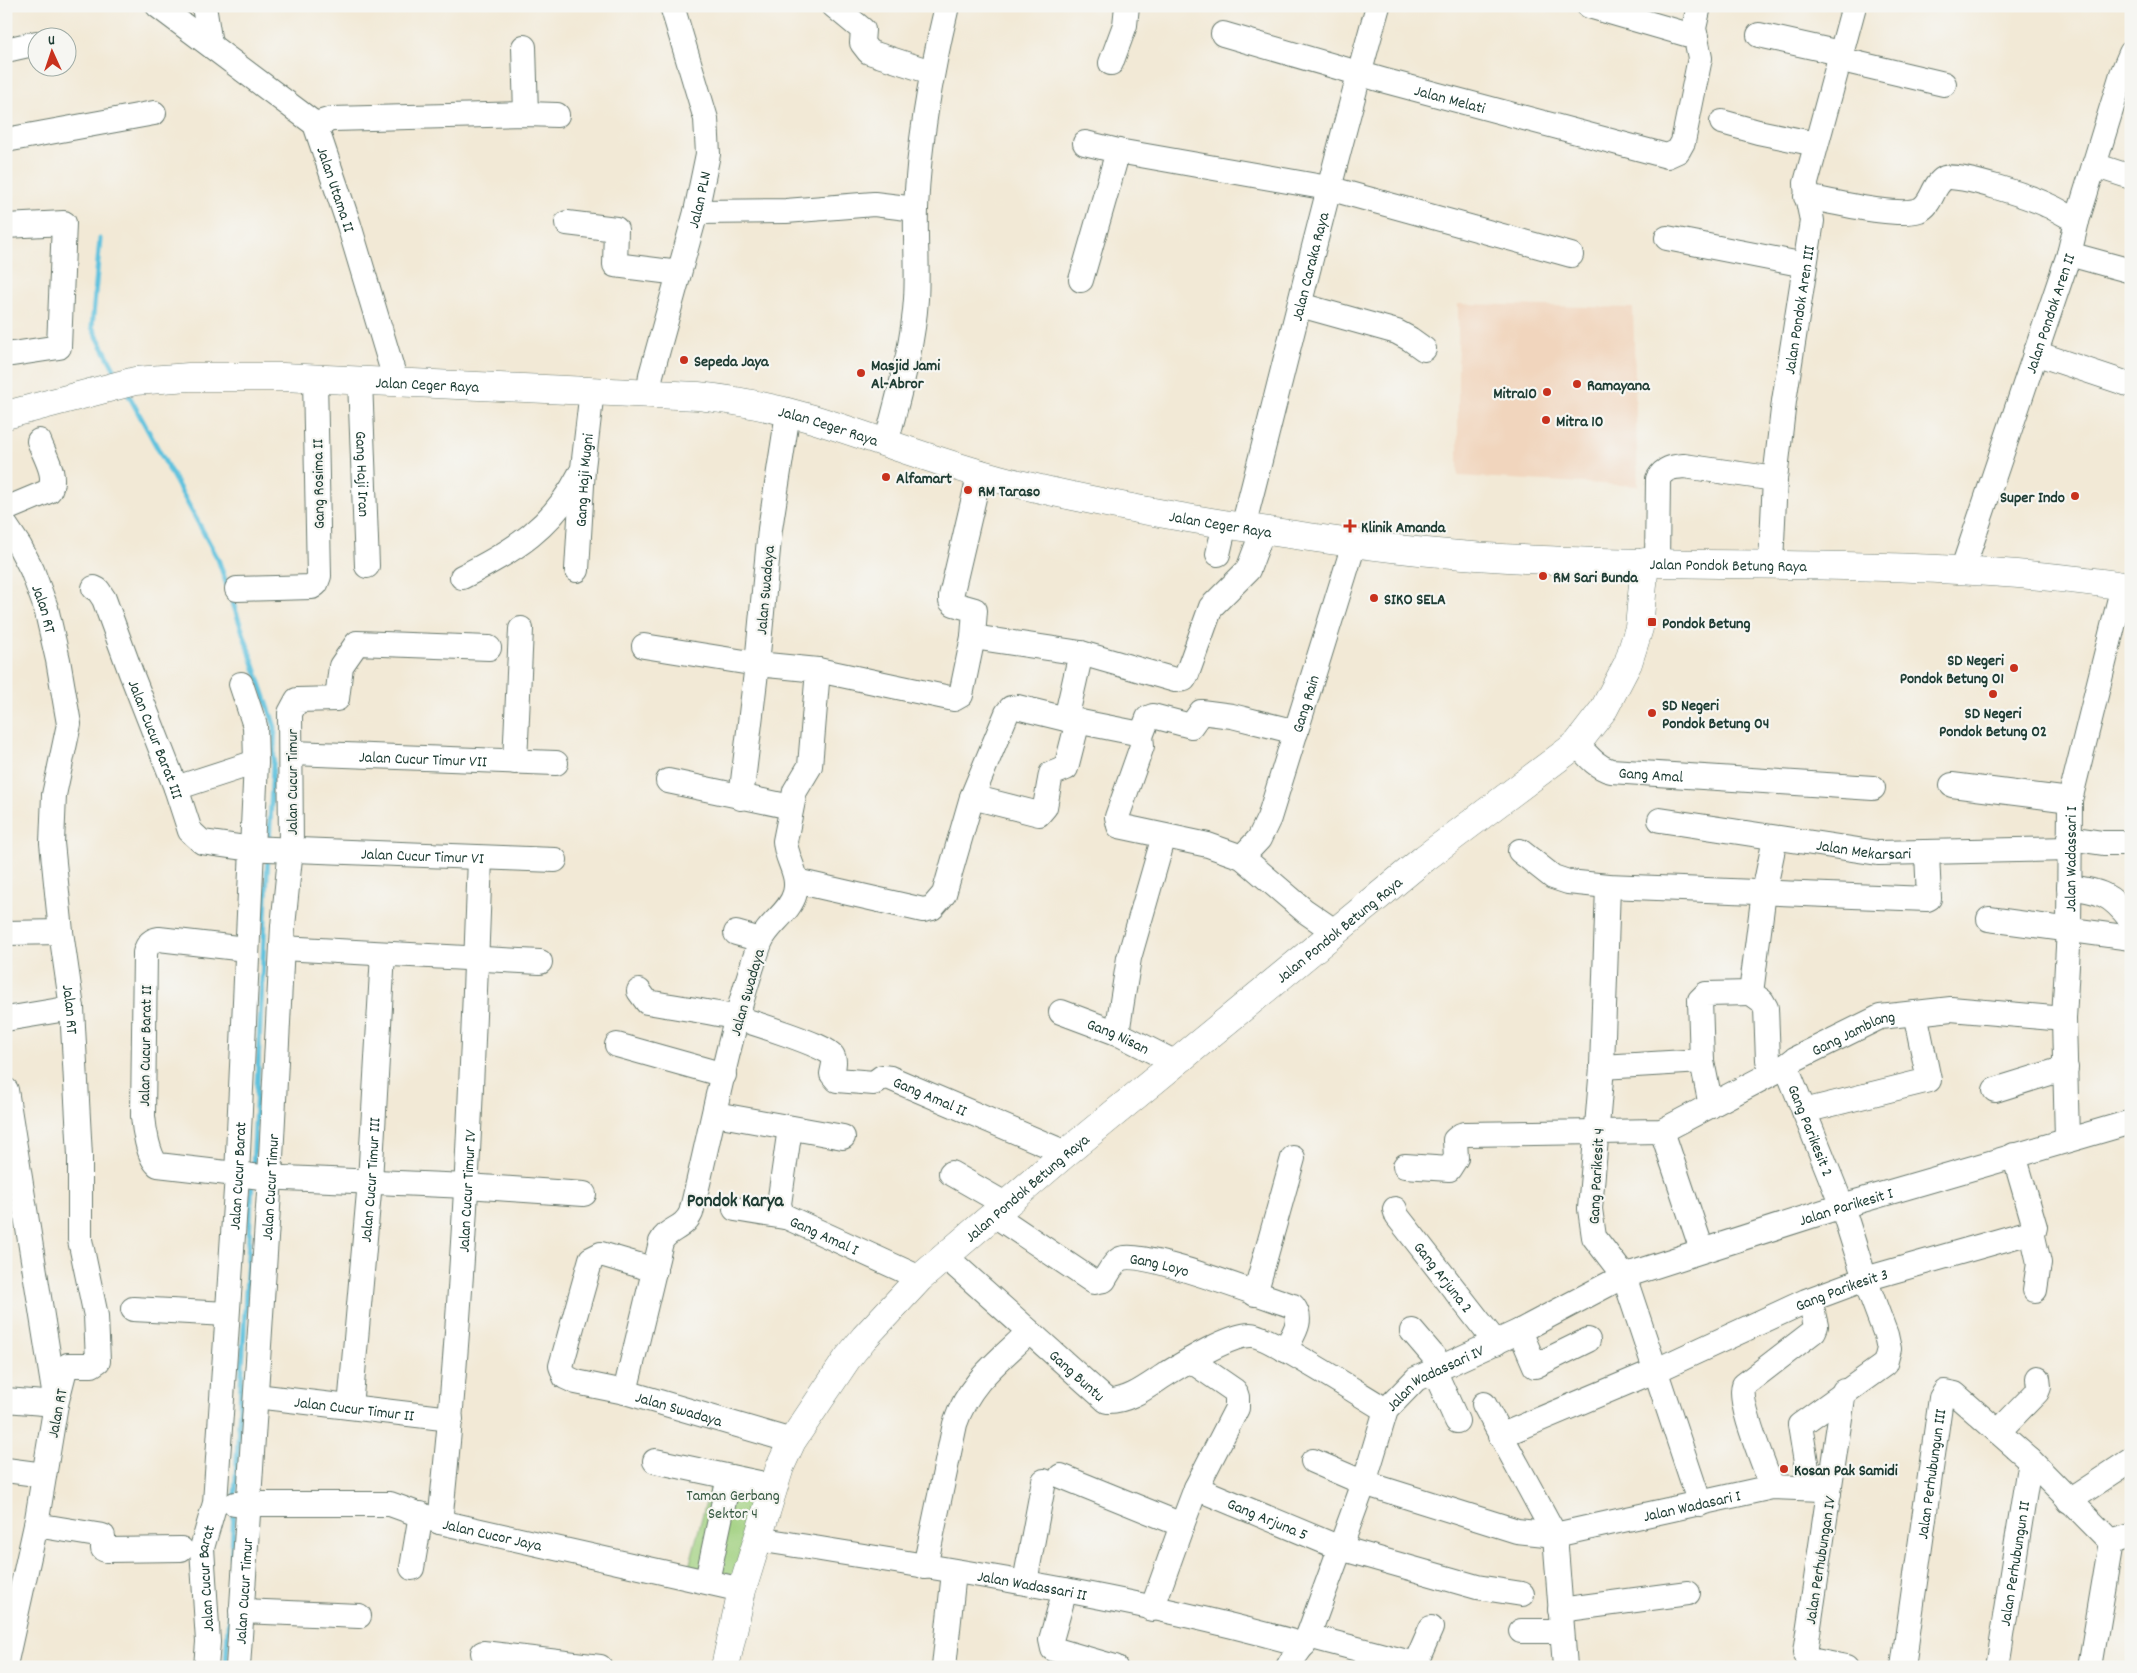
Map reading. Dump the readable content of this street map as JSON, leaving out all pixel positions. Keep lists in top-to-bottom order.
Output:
{
  "streets": {
    "main road": ["Jalan Ceger Raya", "Jalan Pondok Betung Raya"],
    "street": [
      "Jalan Melati",
      "Jalan Utama II",
      "Jalan PLN",
      "Jalan Caraka Raya",
      "Jalan Pondok Aren III",
      "Jalan Pondok Aren II",
      "Gang Haji Iran",
      "Gang Haji Mugni",
      "Gang Rosima II",
      "Jalan Swadaya",
      "Jalan RT",
      "Gang Rain",
      "Jalan Cucur Barat III",
      "Jalan Cucur Timur VII",
      "Gang Amal",
      "Jalan Cucur Timur",
      "Jalan Mekarsari",
      "Jalan Cucur Timur VI",
      "Jalan Wadassari I",
      "Gang Jamblang",
      "Gang Nisan",
      "Jalan Cucur Barat II",
      "Gang Amal II",
      "Gang Parikesit 2",
      "Jalan Cucur Barat",
      "Gang Parikesit 4",
      "Jalan Cucur Timur III",
      "Jalan Cucur Timur IV",
      "Jalan Parikesit I",
      "Gang Amal I",
      "Gang Loyo",
      "Gang Arjuna 2",
      "Gang Parikesit 3",
      "Gang Buntu",
      "Jalan Wadassari IV",
      "Jalan Cucur Timur II",
      "Jalan Perhubungun III",
      "Jalan Wadasari I",
      "Gang Arjuna 5",
      "Jalan Cucor Jaya",
      "Jalan Perhubungan IV",
      "Jalan Perhubungun II",
      "Jalan Wadassari II"
    ]
  },
  "crossings": [
    ["Jalan Melati", "Jalan Caraka Raya"],
    ["Jalan Utama II", "Jalan Ceger Raya"],
    ["Jalan PLN", "Jalan Ceger Raya"],
    ["Jalan Caraka Raya", "Jalan Ceger Raya"],
    ["Jalan Pondok Aren III", "Jalan Pondok Betung Raya"],
    ["Jalan Pondok Aren II", "Jalan Pondok Betung Raya"],
    ["Jalan Ceger Raya", "Gang Haji Iran"],
    ["Jalan Ceger Raya", "Gang Haji Mugni"],
    ["Jalan Ceger Raya", "Gang Rosima II"],
    ["Jalan Ceger Raya", "Jalan Pondok Betung Raya"],
    ["Jalan Ceger Raya", "Jalan Swadaya"],
    ["Jalan Ceger Raya", "Gang Rain"],
    ["Jalan Pondok Betung Raya", "Jalan Swadaya"],
    ["Jalan Pondok Betung Raya", "Gang Amal"],
    ["Jalan Pondok Betung Raya", "Jalan Wadassari I"],
    ["Jalan Pondok Betung Raya", "Gang Nisan"],
    ["Jalan Pondok Betung Raya", "Gang Amal II"],
    ["Jalan Pondok Betung Raya", "Gang Amal I"],
    ["Jalan Pondok Betung Raya", "Gang Loyo"],
    ["Jalan Pondok Betung Raya", "Gang Buntu"],
    ["Jalan Pondok Betung Raya", "Jalan Cucor Jaya"],
    ["Jalan Pondok Betung Raya", "Jalan Wadassari II"],
    ["Jalan Swadaya", "Gang Amal II"],
    ["Jalan Cucur Barat III", "Jalan Cucur Timur VI"],
    ["Jalan Cucur Barat III", "Jalan Cucur Barat"],
    ["Jalan Cucur Timur VII", "Jalan Cucur Timur"],
    ["Jalan Cucur Timur", "Jalan Cucur Timur VI"],
    ["Jalan Cucur Timur", "Jalan Cucur Barat II"],
    ["Jalan Cucur Timur", "Jalan Cucur Barat"],
    ["Jalan Cucur Timur", "Jalan Cucur Timur II"],
    ["Jalan Cucur Timur", "Jalan Cucor Jaya"],
    ["Jalan Mekarsari", "Jalan Wadassari I"],
    ["Jalan Cucur Timur VI", "Jalan Cucur Barat"],
    ["Jalan Cucur Timur VI", "Jalan Cucur Timur IV"],
    ["Jalan Wadassari I", "Gang Jamblang"],
    ["Jalan Wadassari I", "Jalan Parikesit I"],
    ["Gang Jamblang", "Gang Parikesit 2"],
    ["Jalan Cucur Barat II", "Jalan Cucur Barat"],
    ["Jalan Cucur Barat II", "Jalan Cucur Timur III"],
    ["Jalan Cucur Barat II", "Jalan Cucur Timur IV"],
    ["Gang Parikesit 2", "Jalan Parikesit I"],
    ["Gang Parikesit 2", "Gang Parikesit 3"],
    ["Gang Parikesit 2", "Jalan Perhubungan IV"],
    ["Jalan Cucur Barat", "Jalan Cucor Jaya"],
    ["Gang Parikesit 4", "Jalan Parikesit I"],
    ["Gang Parikesit 4", "Gang Parikesit 3"],
    ["Gang Parikesit 4", "Jalan Wadassari IV"],
    ["Gang Parikesit 4", "Jalan Wadasari I"],
    ["Jalan Cucur Timur III", "Jalan Cucur Timur II"],
    ["Jalan Cucur Timur IV", "Jalan Cucur Timur II"],
    ["Jalan Cucur Timur IV", "Jalan Cucor Jaya"],
    ["Jalan Parikesit I", "Jalan Wadassari IV"],
    ["Gang Loyo", "Gang Buntu"],
    ["Gang Arjuna 2", "Jalan Wadassari IV"],
    ["Gang Buntu", "Jalan Wadassari IV"],
    ["Jalan Wadassari IV", "Jalan Wadasari I"],
    ["Jalan Wadassari IV", "Gang Arjuna 5"],
    ["Jalan Wadassari IV", "Jalan Wadassari II"],
    ["Jalan Perhubungun III", "Jalan Perhubungun II"],
    ["Jalan Wadasari I", "Jalan Perhubungan IV"]
  ],
  "districts": ["Pondok Karya"],
  "parks": ["Taman Gerbang Sektor 4"],
  "places": {
    "other": [
      "Sepeda Jaya",
      "Masjid Jami Al-Abror",
      "Ramayana",
      "Mitra10",
      "Mitra 10",
      "Alfamart",
      "RM Taraso",
      "Super Indo",
      "RM Sari Bunda",
      "SIKO SELA",
      "SD Negeri Pondok Betung 01",
      "SD Negeri Pondok Betung 02",
      "SD Negeri Pondok Betung 04",
      "Kosan Pak Samidi"
    ],
    "health": ["Klinik Amanda"],
    "transit": ["Pondok Betung"]
  },
  "north": "top"
}
